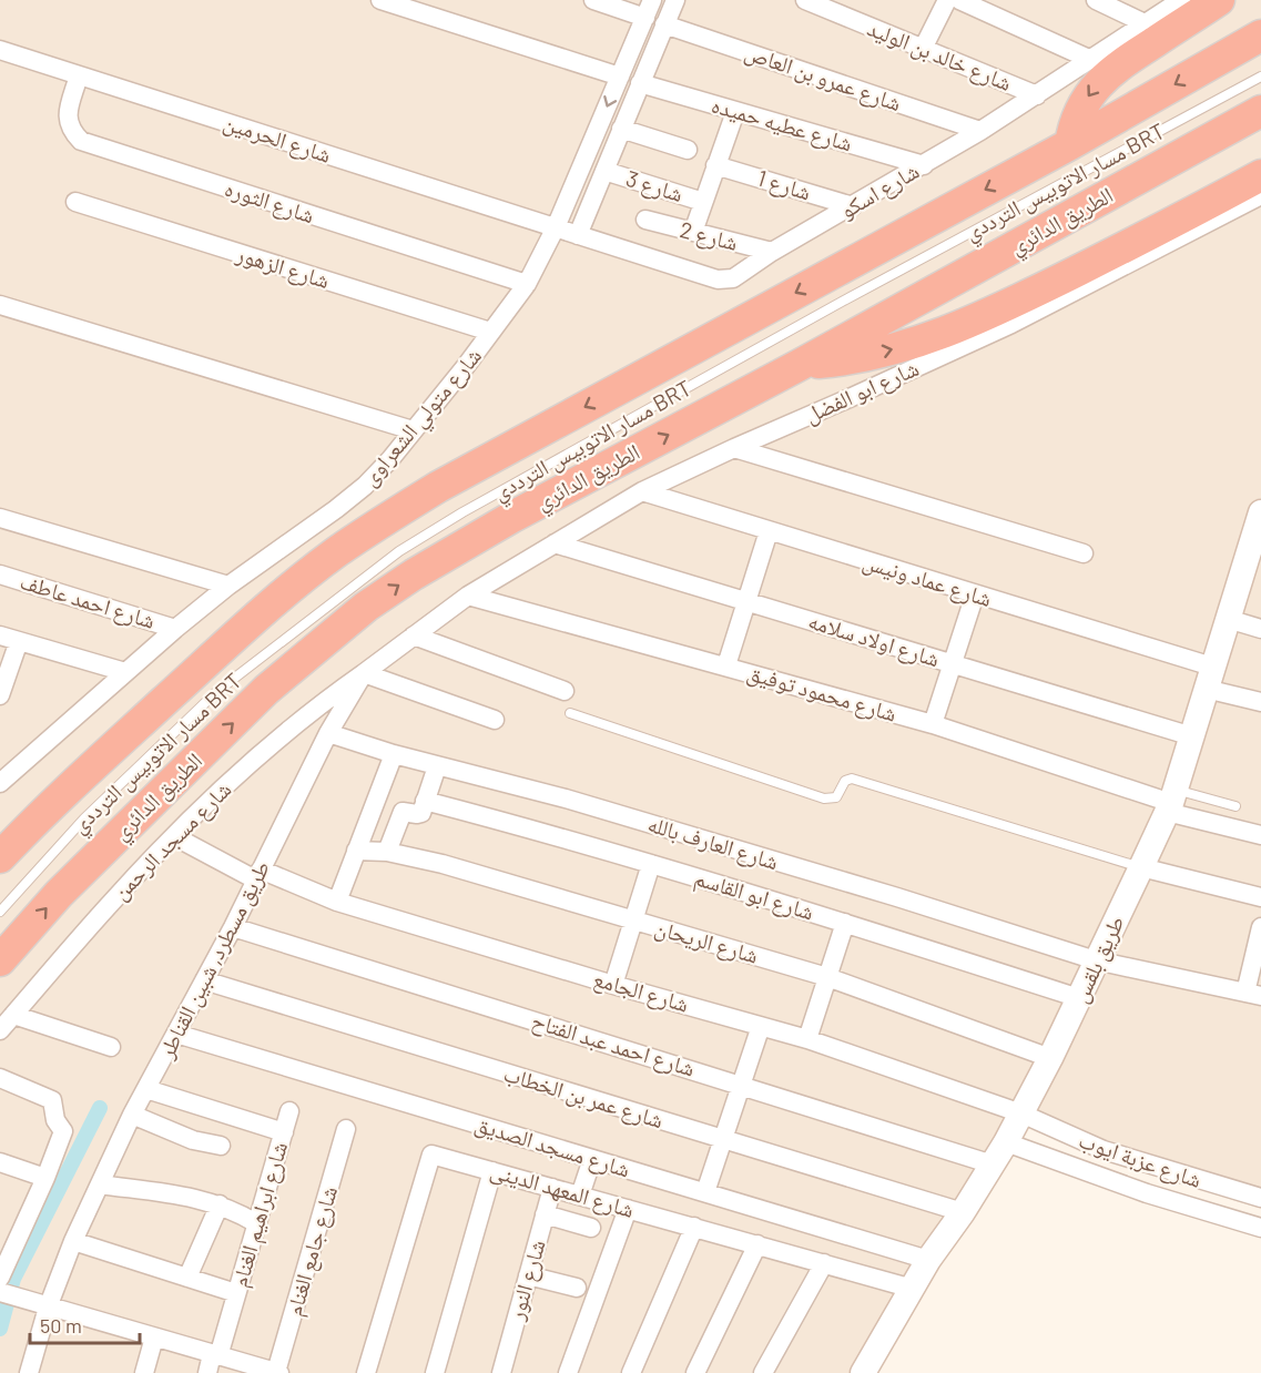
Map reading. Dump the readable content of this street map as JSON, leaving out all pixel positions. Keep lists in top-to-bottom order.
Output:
{
  "streets": {
    "highway": ["الطريق الدائري"],
    "main road": ["طريق بلقس"],
    "street": [
      "شارع خالد بن الوليد",
      "شارع عمرو بن العاص",
      "شارع عطيه حميده",
      "شارع الحرمين",
      "شارع 1",
      "شارع 3",
      "شارع اسكو",
      "شارع الثوره",
      "شارع 2",
      "شارع الزهور",
      "شارع ابو الفضل",
      "شارع متولي الشعراوى",
      "شارع عماد ونيس",
      "شارع احمد عاطف",
      "شارع اولاد سلامه",
      "شارع محمود توفيق",
      "شارع مسجد الرحمن",
      "شارع العارف بالله",
      "شارع ابو القاسم",
      "شارع الريحان",
      "طريق مسطرد, شبين القناطر",
      "شارع الجامع",
      "شارع احمد عبد الفتاح",
      "شارع عمر بن الخطاب",
      "شارع مسجد الصديق",
      "شارع عزبة ايوب",
      "شارع المعهد الدينى",
      "شارع ابراهيم الغنام",
      "شارع جامع الغنام",
      "شارع النور"
    ],
    "lane": ["مسار الاتوبيس الترددي BRT"]
  },
  "crossings": [
    ["شارع خالد بن الوليد", "شارع اسكو"],
    ["شارع عمرو بن العاص", "شارع اسكو"],
    ["شارع عطيه حميده", "شارع اسكو"],
    ["شارع الحرمين", "شارع اسكو"],
    ["شارع الحرمين", "شارع الثوره"],
    ["شارع الحرمين", "شارع متولي الشعراوى"],
    ["شارع 1", "شارع اسكو"],
    ["شارع اسكو", "شارع 2"],
    ["شارع اسكو", "شارع متولي الشعراوى"],
    ["شارع الثوره", "شارع متولي الشعراوى"],
    ["شارع الزهور", "شارع متولي الشعراوى"],
    ["شارع ابو الفضل", "شارع عماد ونيس"],
    ["شارع ابو الفضل", "شارع اولاد سلامه"],
    ["شارع ابو الفضل", "شارع محمود توفيق"],
    ["شارع ابو الفضل", "طريق مسطرد, شبين القناطر"],
    ["شارع متولي الشعراوى", "شارع احمد عاطف"],
    ["شارع عماد ونيس", "طريق بلقس"],
    ["شارع اولاد سلامه", "طريق بلقس"],
    ["شارع محمود توفيق", "طريق مسطرد, شبين القناطر"],
    ["شارع محمود توفيق", "طريق بلقس"],
    ["شارع مسجد الرحمن", "طريق مسطرد, شبين القناطر"],
    ["شارع مسجد الرحمن", "شارع الجامع"],
    ["شارع العارف بالله", "طريق مسطرد, شبين القناطر"],
    ["شارع العارف بالله", "طريق بلقس"],
    ["شارع ابو القاسم", "طريق بلقس"],
    ["شارع الريحان", "طريق بلقس"],
    ["طريق مسطرد, شبين القناطر", "شارع الجامع"],
    ["طريق مسطرد, شبين القناطر", "شارع احمد عبد الفتاح"],
    ["طريق مسطرد, شبين القناطر", "شارع عمر بن الخطاب"],
    ["طريق مسطرد, شبين القناطر", "شارع مسجد الصديق"],
    ["طريق بلقس", "شارع الجامع"],
    ["طريق بلقس", "شارع احمد عبد الفتاح"],
    ["طريق بلقس", "شارع عمر بن الخطاب"],
    ["طريق بلقس", "شارع مسجد الصديق"],
    ["طريق بلقس", "شارع عزبة ايوب"],
    ["طريق بلقس", "شارع المعهد الدينى"],
    ["شارع الجامع", "شارع عزبة ايوب"],
    ["شارع المعهد الدينى", "شارع النور"]
  ],
  "scale_bar": "50 m"
}
